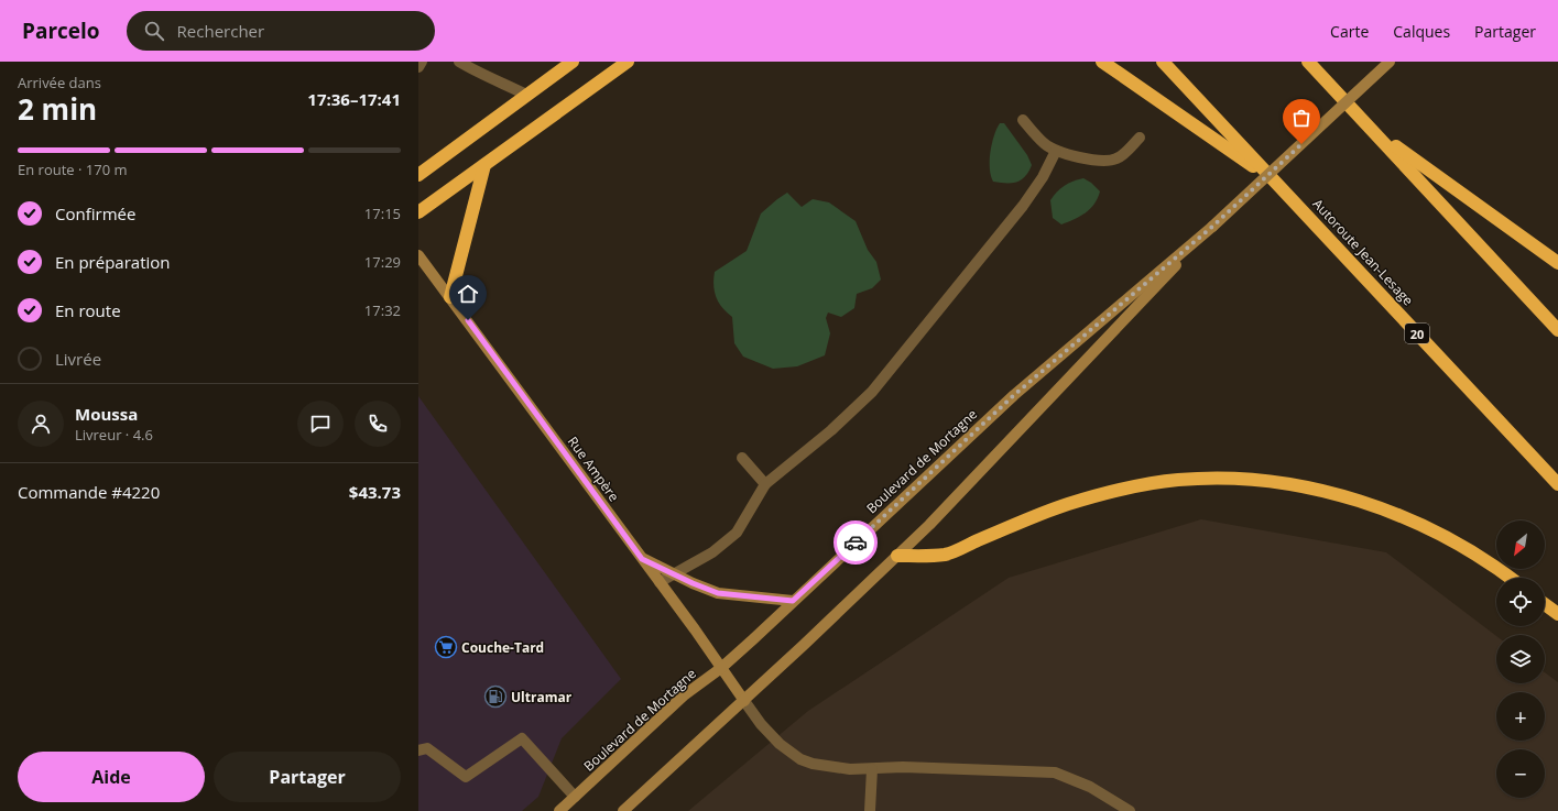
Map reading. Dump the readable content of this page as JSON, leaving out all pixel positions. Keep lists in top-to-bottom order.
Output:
{
  "streets": {
    "highway": ["Autoroute Jean-Lesage", "20"],
    "main road": ["Boulevard de Mortagne", "Rue Ampère"]
  },
  "crossings": [
    ["Boulevard de Mortagne", "Rue Ampère"]
  ],
  "places": {
    "supermarket": ["Couche-Tard"],
    "fuel station": ["Ultramar"]
  },
  "north": "bottom left",
  "page": {
    "header": "Parcelo",
    "search": "Rechercher",
    "nav": ["Carte", "Calques", "Partager"],
    "heading": ["2 min", "Arrivée dans", "17:36–17:41"],
    "panel": [
      "Moussa",
      "Livreur · 4.6",
      "Commande #4220",
      "$43.73"
    ],
    "bar": "En route · 170 m",
    "list": [
      ["Confirmée", "17:15"],
      ["En préparation", "17:29"],
      ["En route", "17:32"],
      "Livrée"
    ],
    "map_buttons": ["+", "−"],
    "buttons": ["Aide", "Partager"]
  }
}
